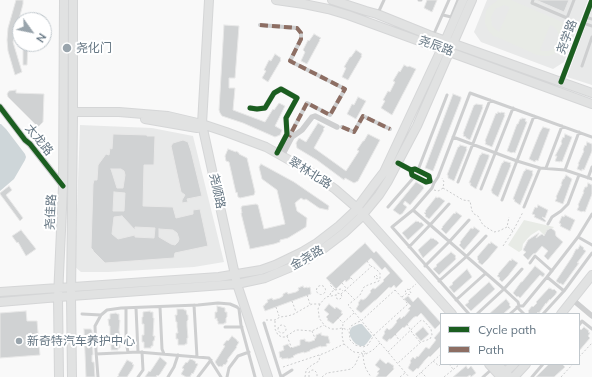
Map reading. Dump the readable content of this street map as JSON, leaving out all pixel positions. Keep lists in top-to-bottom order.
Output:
{
  "streets": {
    "main road": [
      "尧辰路",
      "翠林北路",
      "尧顺路",
      "尧佳路",
      "金尧路"
    ],
    "street": ["尧学路", "太龙路"]
  },
  "crossings": [
    ["尧学路", "尧辰路"],
    ["尧辰路", "金尧路"],
    ["太龙路", "尧佳路"],
    ["翠林北路", "尧顺路"],
    ["翠林北路", "尧佳路"],
    ["翠林北路", "金尧路"],
    ["尧顺路", "金尧路"],
    ["尧佳路", "金尧路"]
  ],
  "places": ["尧化门", "新奇特汽车养护中心"],
  "legend": ["Cycle path", "Path"],
  "north": "bottom right"
}
